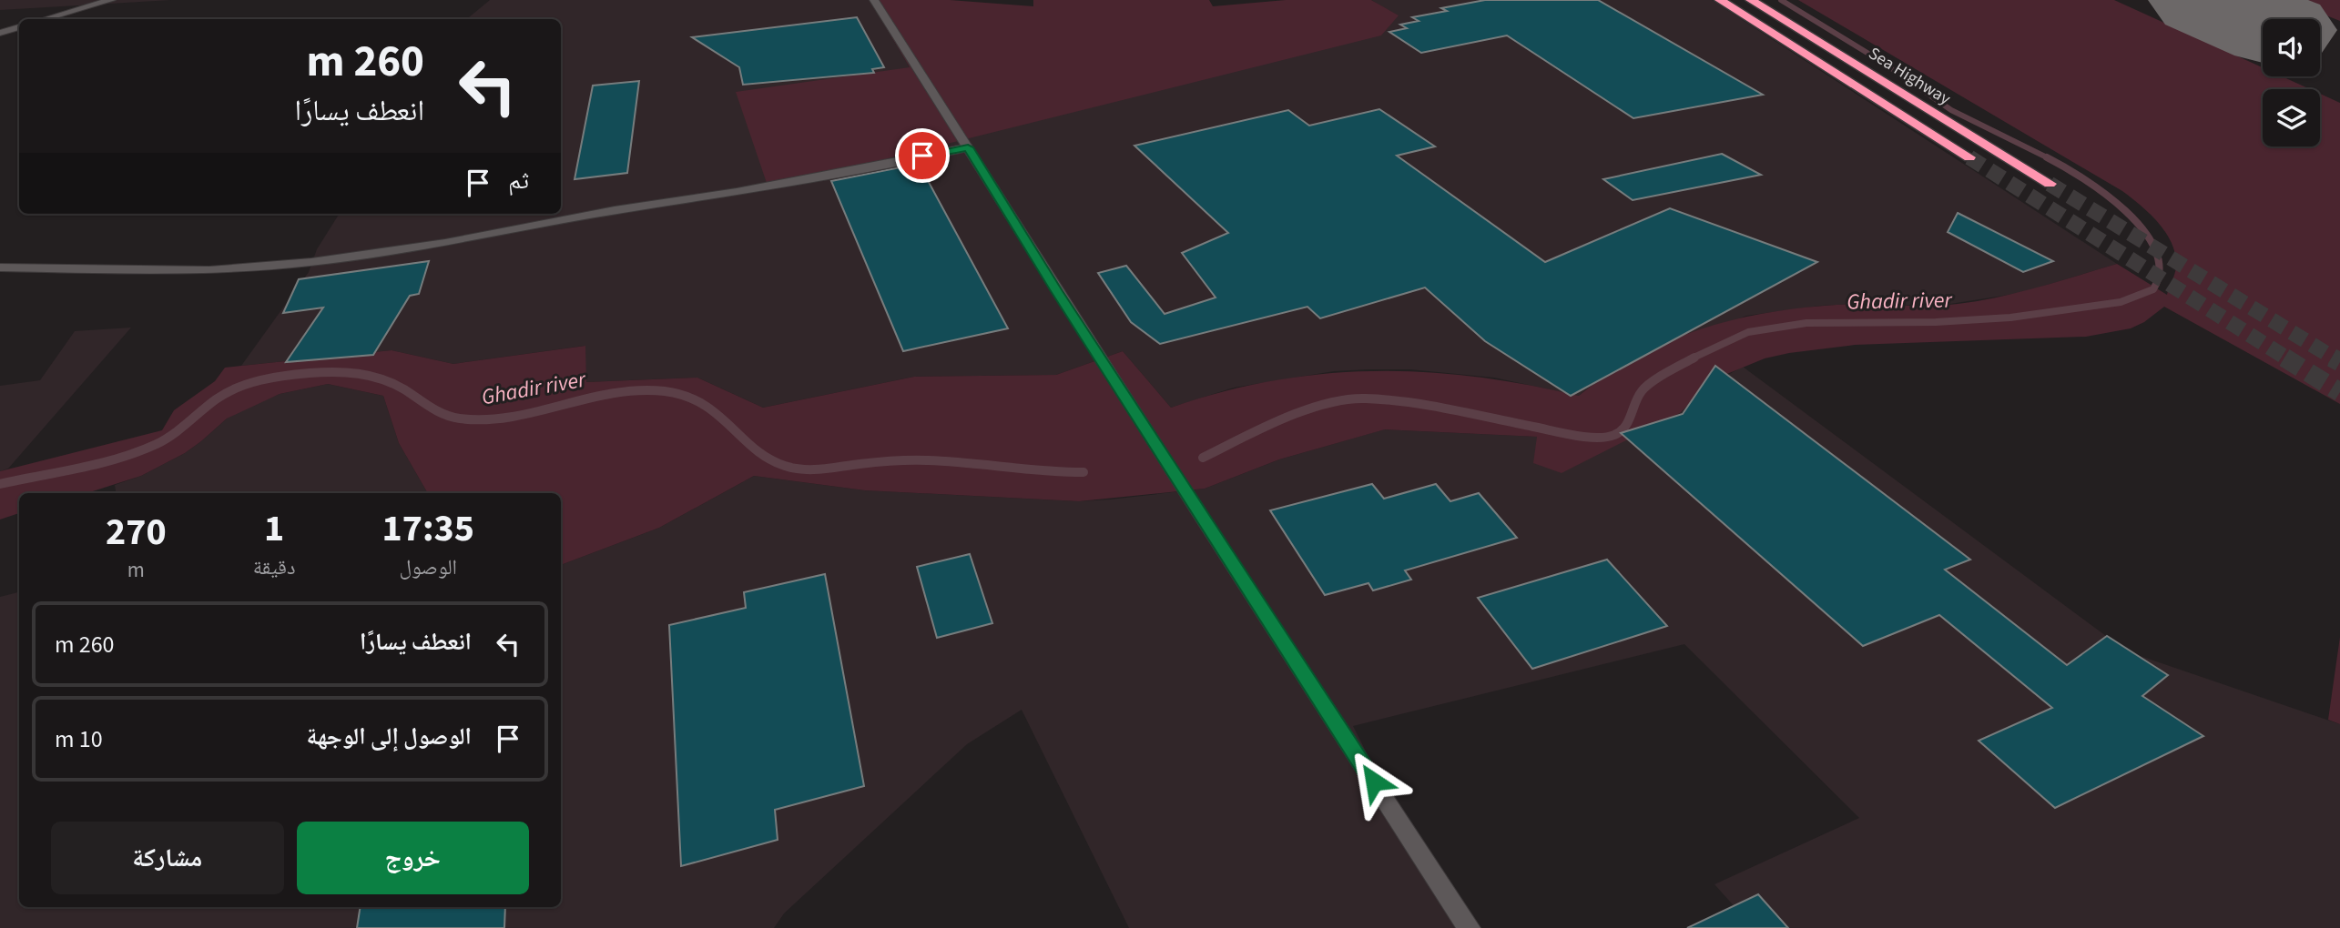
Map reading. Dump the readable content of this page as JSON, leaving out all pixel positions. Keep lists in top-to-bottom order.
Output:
{
  "streets": {
    "highway": ["Sea Highway"]
  },
  "water": ["Ghadir river"],
  "page": {
    "turn": ["260 m", "انعطف يسارًا"],
    "then": "ثم",
    "eta": [
      "17:35",
      "الوصول",
      "1",
      "دقيقة",
      "270",
      "m"
    ],
    "list": [
      {
        "name": "انعطف يسارًا",
        "value": "260 m"
      },
      {
        "name": "الوصول إلى الوجهة",
        "value": "10 m"
      }
    ],
    "buttons": ["خروج", "مشاركة"]
  }
}
